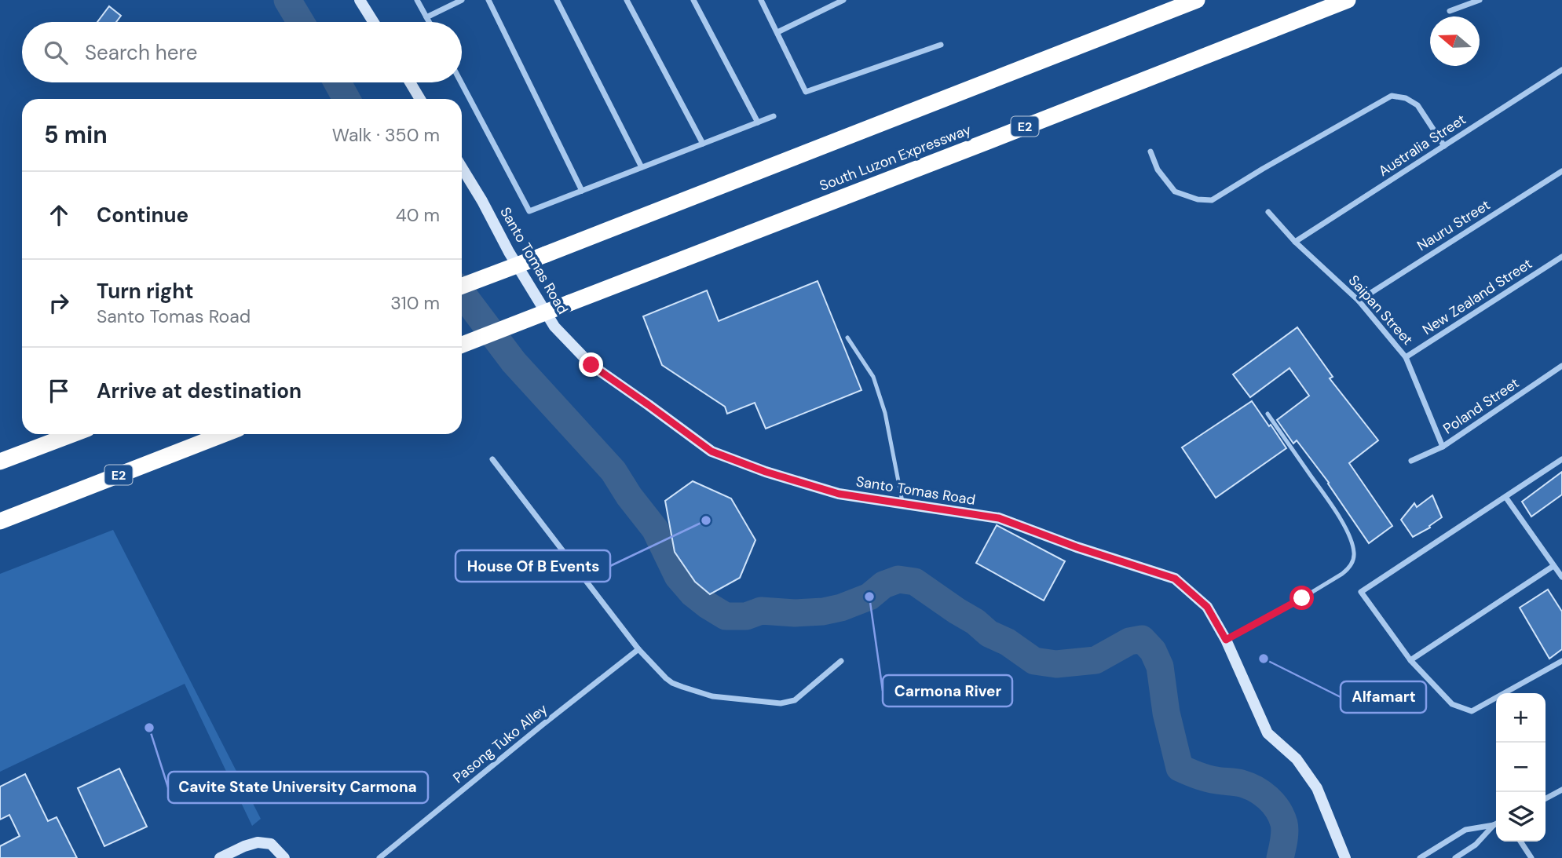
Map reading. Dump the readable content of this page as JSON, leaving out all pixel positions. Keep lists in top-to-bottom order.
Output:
{
  "streets": {
    "highway": ["E2", "South Luzon Expressway"],
    "street": [
      "Australia Street",
      "Nauru Street",
      "Santo Tomas Road",
      "New Zealand Street",
      "Saipan Street",
      "Poland Street",
      "Pasong Tuko Alley"
    ]
  },
  "crossings": [
    ["Australia Street", "Saipan Street"],
    ["Nauru Street", "Saipan Street"],
    ["New Zealand Street", "Saipan Street"],
    ["Saipan Street", "Poland Street"]
  ],
  "places": [
    "House Of B Events",
    "Carmona River",
    "Alfamart",
    "Cavite State University Carmona"
  ],
  "north": "left",
  "page": {
    "search": "Search here",
    "heading": ["5 min", "Walk · 350 m"],
    "list": [
      ["Continue", "40 m"],
      ["Turn right", "Santo Tomas Road", "310 m"],
      "Arrive at destination"
    ],
    "map_buttons": ["+", "−"]
  }
}
